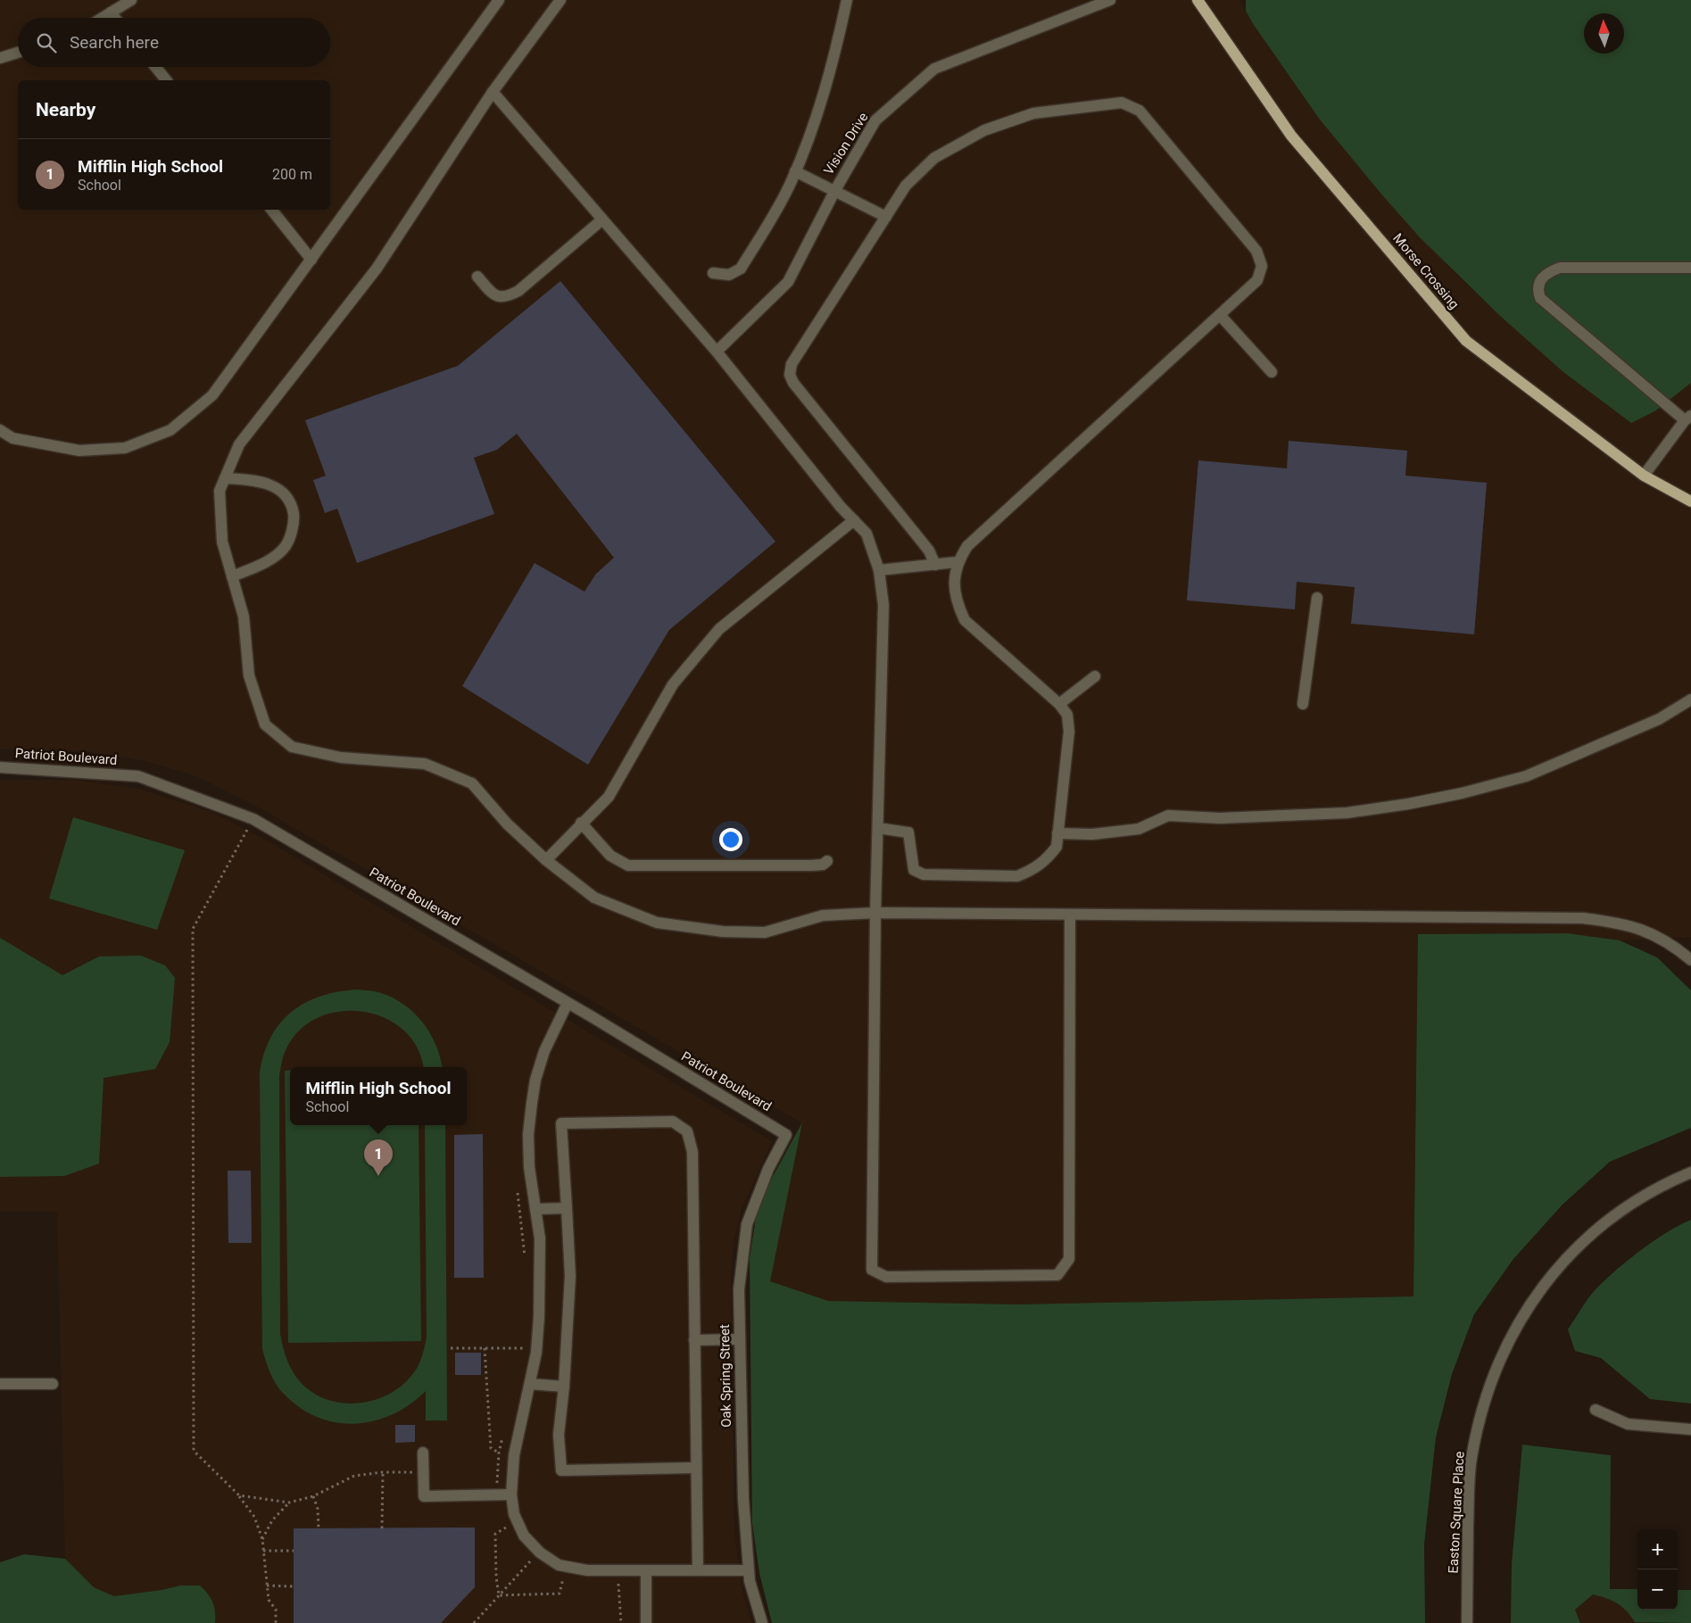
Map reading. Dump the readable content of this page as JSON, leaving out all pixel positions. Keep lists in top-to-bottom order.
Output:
{
  "streets": {
    "main road": ["Morse Crossing"],
    "street": [
      "Vision Drive",
      "Patriot Boulevard",
      "Oak Spring Street",
      "Easton Square Place"
    ]
  },
  "crossings": [
    ["Patriot Boulevard", "Oak Spring Street"]
  ],
  "north": "top",
  "page": {
    "search": "Search here",
    "heading": "Nearby",
    "list": [
      {
        "mark": "1",
        "name": "Mifflin High School",
        "note": "School",
        "value": "200 m"
      }
    ],
    "popup": ["Mifflin High School", "School"],
    "pins": "1",
    "map_buttons": ["+", "−"]
  }
}
